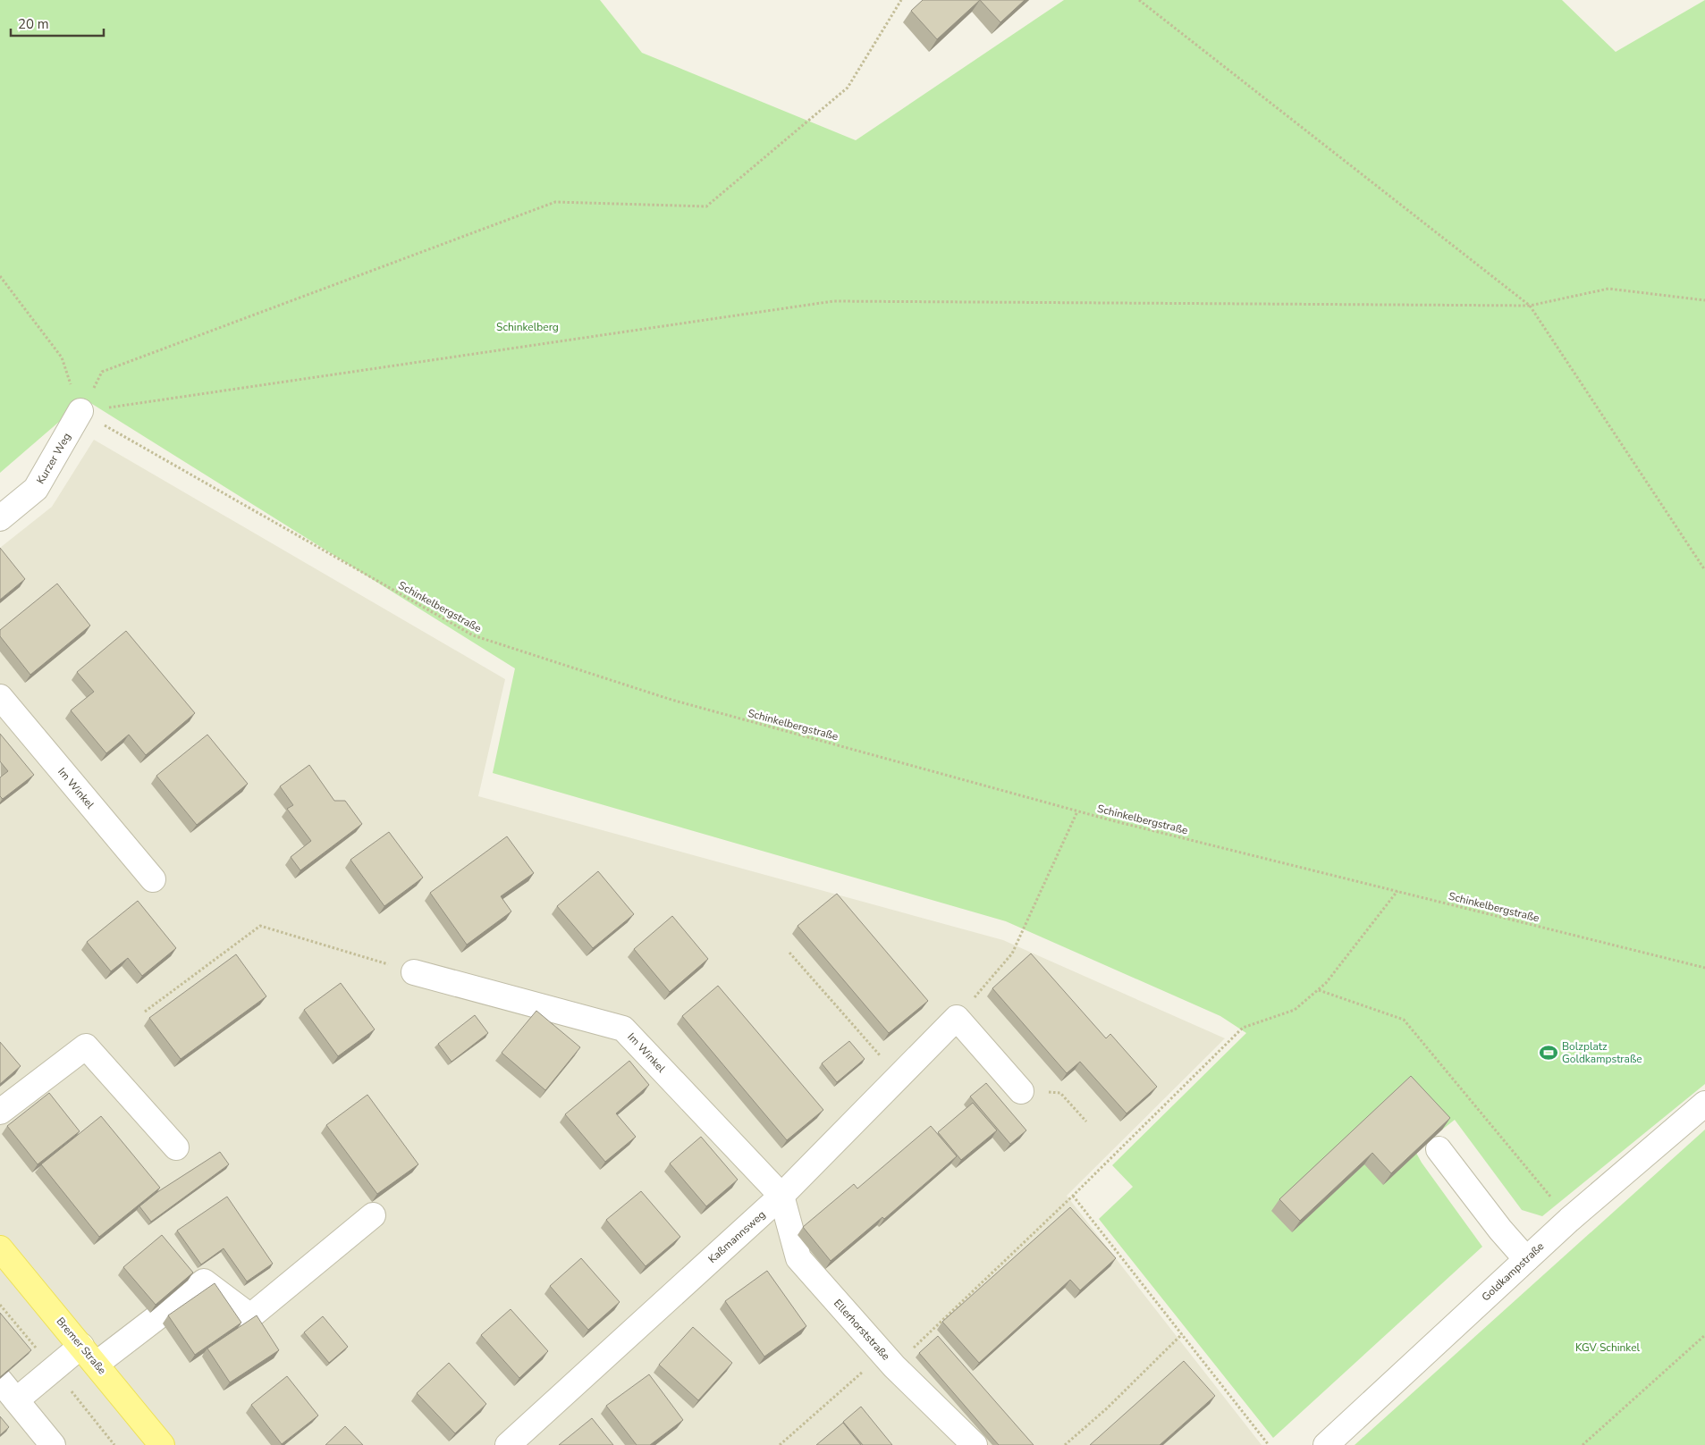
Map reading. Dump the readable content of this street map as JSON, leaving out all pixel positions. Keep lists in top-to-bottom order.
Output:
{
  "streets": {
    "main road": ["Bremer Straße"],
    "street": [
      "Kurzer Weg",
      "Im Winkel",
      "Kaßmannsweg",
      "Goldkampstraße",
      "Ellerhorststraße"
    ],
    "path": ["Schinkelbergstraße"]
  },
  "crossings": [
    ["Kurzer Weg", "Schinkelbergstraße"],
    ["Im Winkel", "Kaßmannsweg"],
    ["Im Winkel", "Ellerhorststraße"],
    ["Kaßmannsweg", "Ellerhorststraße"]
  ],
  "parks": ["Schinkelberg", "KGV Schinkel"],
  "places": {
    "sports": ["Bolzplatz Goldkampstraße"]
  },
  "scale_bar": "20 m"
}
